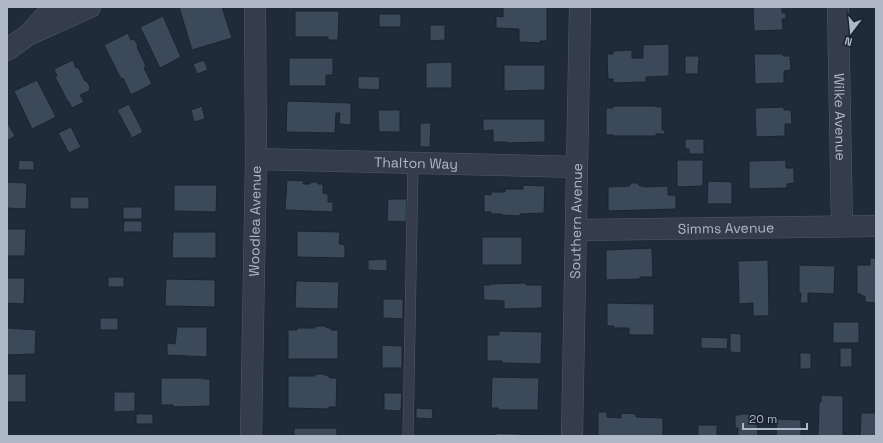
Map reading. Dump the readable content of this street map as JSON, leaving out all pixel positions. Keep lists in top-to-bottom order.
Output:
{
  "streets": {
    "street": [
      "Wilke Avenue",
      "Thalton Way",
      "Southern Avenue",
      "Woodlea Avenue",
      "Simms Avenue"
    ]
  },
  "crossings": [
    ["Wilke Avenue", "Simms Avenue"],
    ["Thalton Way", "Southern Avenue"],
    ["Thalton Way", "Woodlea Avenue"],
    ["Southern Avenue", "Simms Avenue"]
  ],
  "scale_bar": "20 m",
  "north": "bottom"
}
